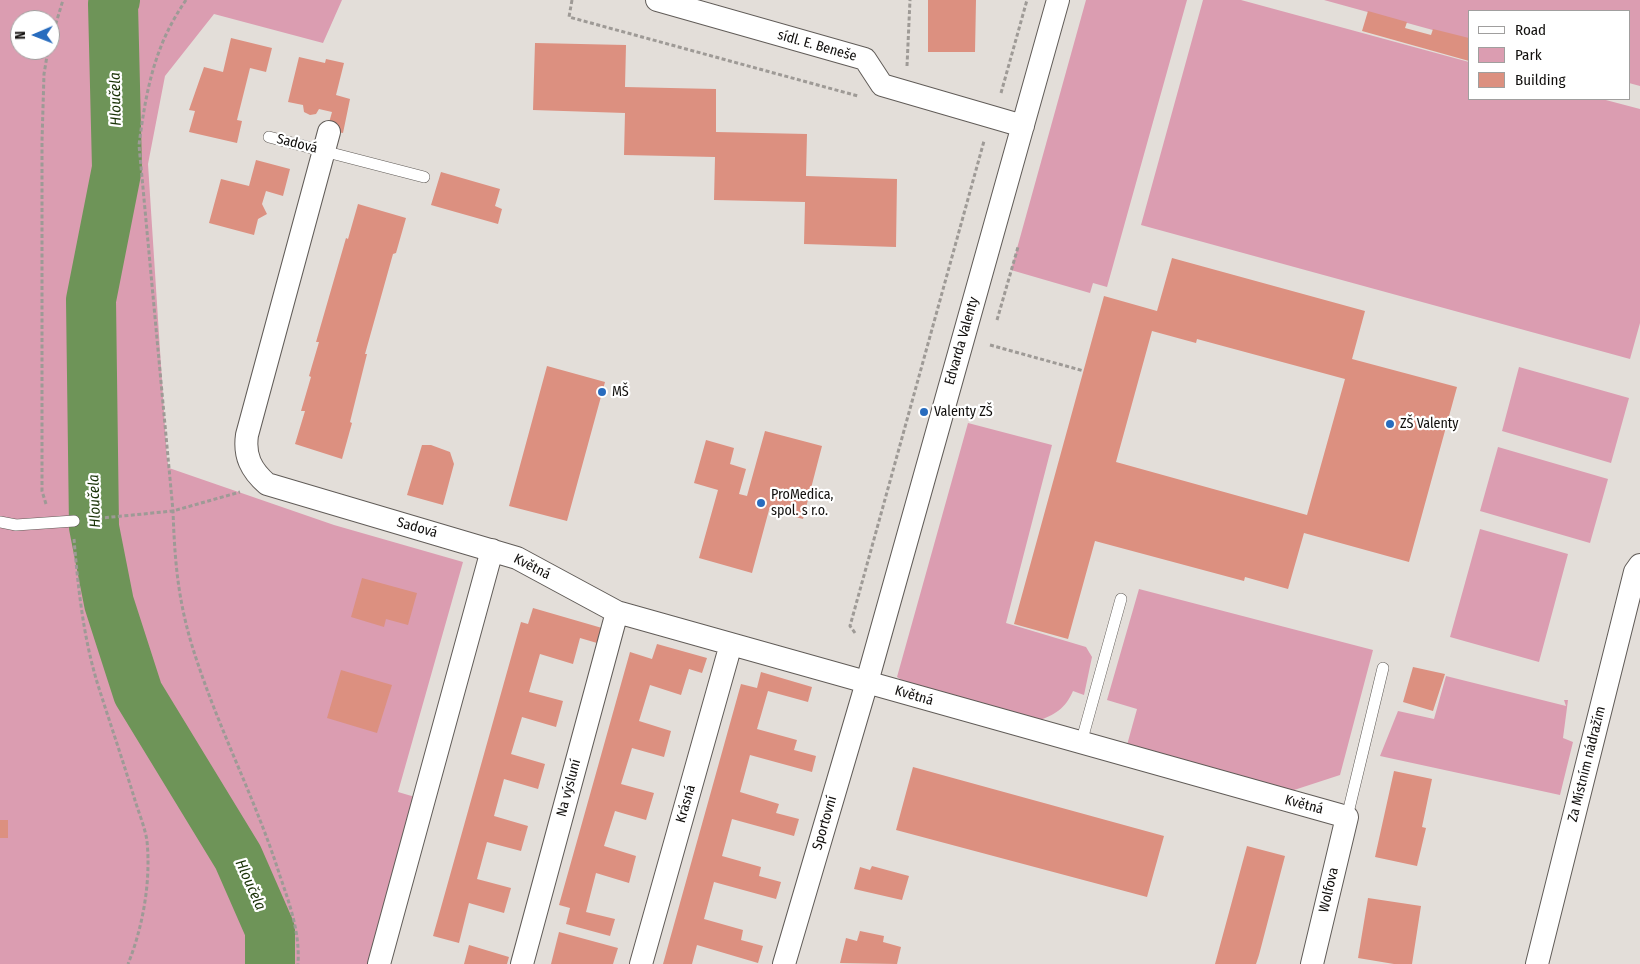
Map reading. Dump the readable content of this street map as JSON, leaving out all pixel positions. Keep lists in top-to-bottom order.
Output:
{
  "streets": {
    "street": [
      "sídl. E. Beneše",
      "Sadová",
      "Edvarda Valenty",
      "Květná",
      "Za Místním nádražím",
      "Na výsluní",
      "Krásná",
      "Sportovní",
      "Wolfova"
    ]
  },
  "crossings": [
    ["sídl. E. Beneše", "Edvarda Valenty"],
    ["Sadová", "Květná"],
    ["Edvarda Valenty", "Květná"],
    ["Edvarda Valenty", "Sportovní"],
    ["Květná", "Na výsluní"],
    ["Květná", "Krásná"],
    ["Květná", "Sportovní"],
    ["Květná", "Wolfova"]
  ],
  "water": ["Hloučela"],
  "places": [
    "MŠ",
    "Valenty ZŠ",
    "ZŠ Valenty",
    "ProMedica, spol. s r.o."
  ],
  "legend": ["Road", "Park", "Building"],
  "north": "left"
}
